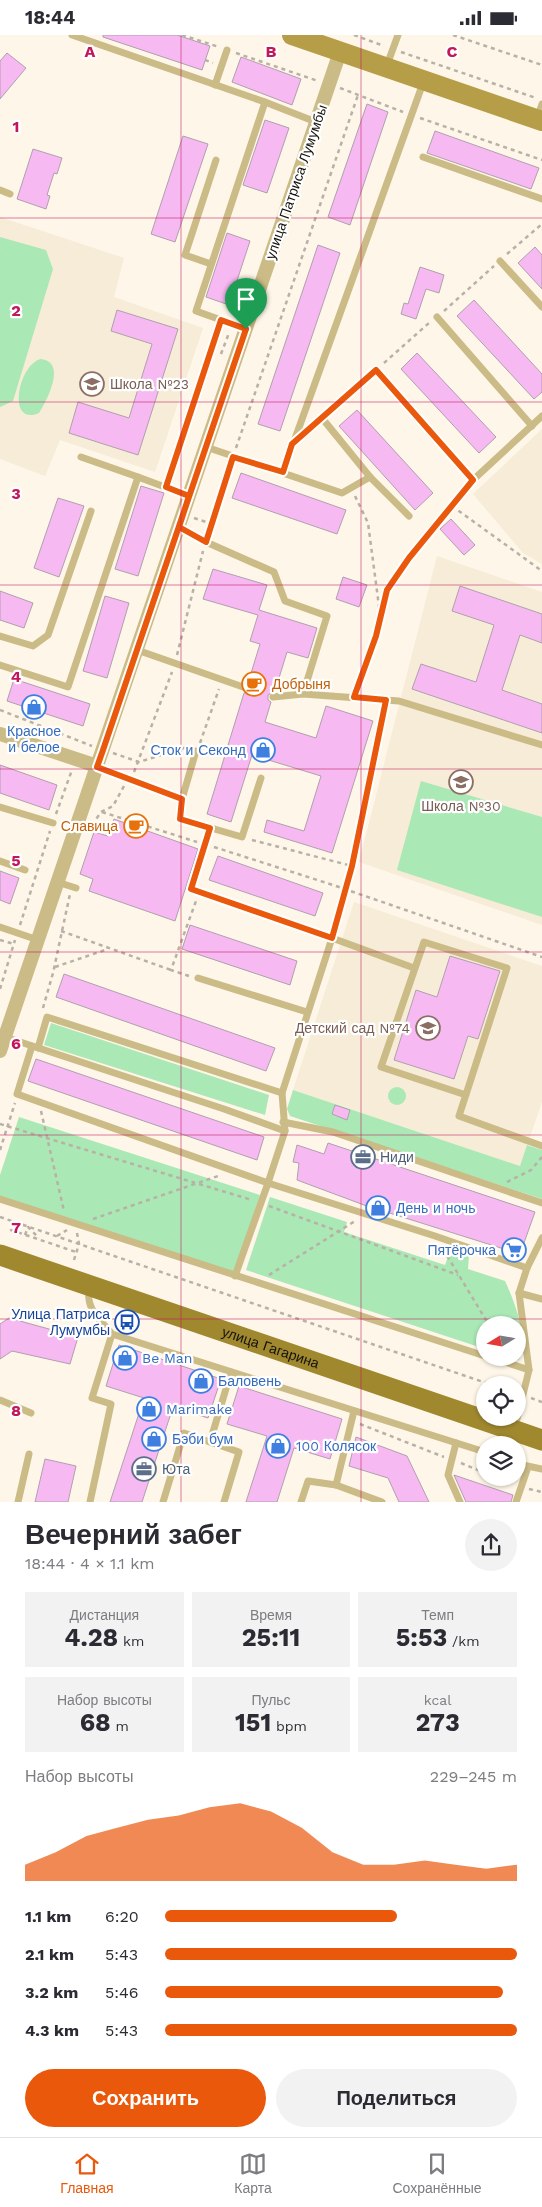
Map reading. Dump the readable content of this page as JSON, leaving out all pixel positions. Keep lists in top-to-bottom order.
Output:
{
  "streets": {
    "main road": ["улица Гагарина"],
    "street": ["улица Патриса Лумумбы"]
  },
  "places": {
    "school or university": ["Школа №23", "Школа №30", "Детский сад №74"],
    "cafe": ["Добрыня", "Славица"],
    "shop": [
      "Красное и белое",
      "Сток и Секонд",
      "День и ночь",
      "Be Man",
      "Баловень",
      "Marimake",
      "Бэби бум",
      "100 Колясок"
    ],
    "office": ["Ниди", "Юта"],
    "supermarket": ["Пятёрочка"],
    "bus stop": ["Улица Патриса Лумумбы"]
  },
  "north": "left",
  "page": {
    "status": "18:44",
    "heading": ["Вечерний забег", "18:44 · 4 × 1.1 km"],
    "stats": [
      ["Дистанция", "4.28 km"],
      ["Время", "25:11"],
      ["Темп", "5:53 /km"],
      ["Набор высоты", "68 m"],
      ["Пульс", "151 bpm"],
      ["kcal", "273"]
    ],
    "chart": ["Набор высоты", "229–245 m"],
    "list": [
      {
        "name": "1.1 km",
        "note": "6:20"
      },
      {
        "name": "2.1 km",
        "note": "5:43"
      },
      {
        "name": "3.2 km",
        "note": "5:46"
      },
      {
        "name": "4.3 km",
        "note": "5:43"
      }
    ],
    "buttons": ["Сохранить", "Поделиться"],
    "tabs": ["Главная", "Карта", "Сохранённые"]
  },
  "grid": {
    "columns": ["A", "B", "C"],
    "rows": [
      "1",
      "2",
      "3",
      "4",
      "5",
      "6",
      "7",
      "8"
    ]
  }
}
